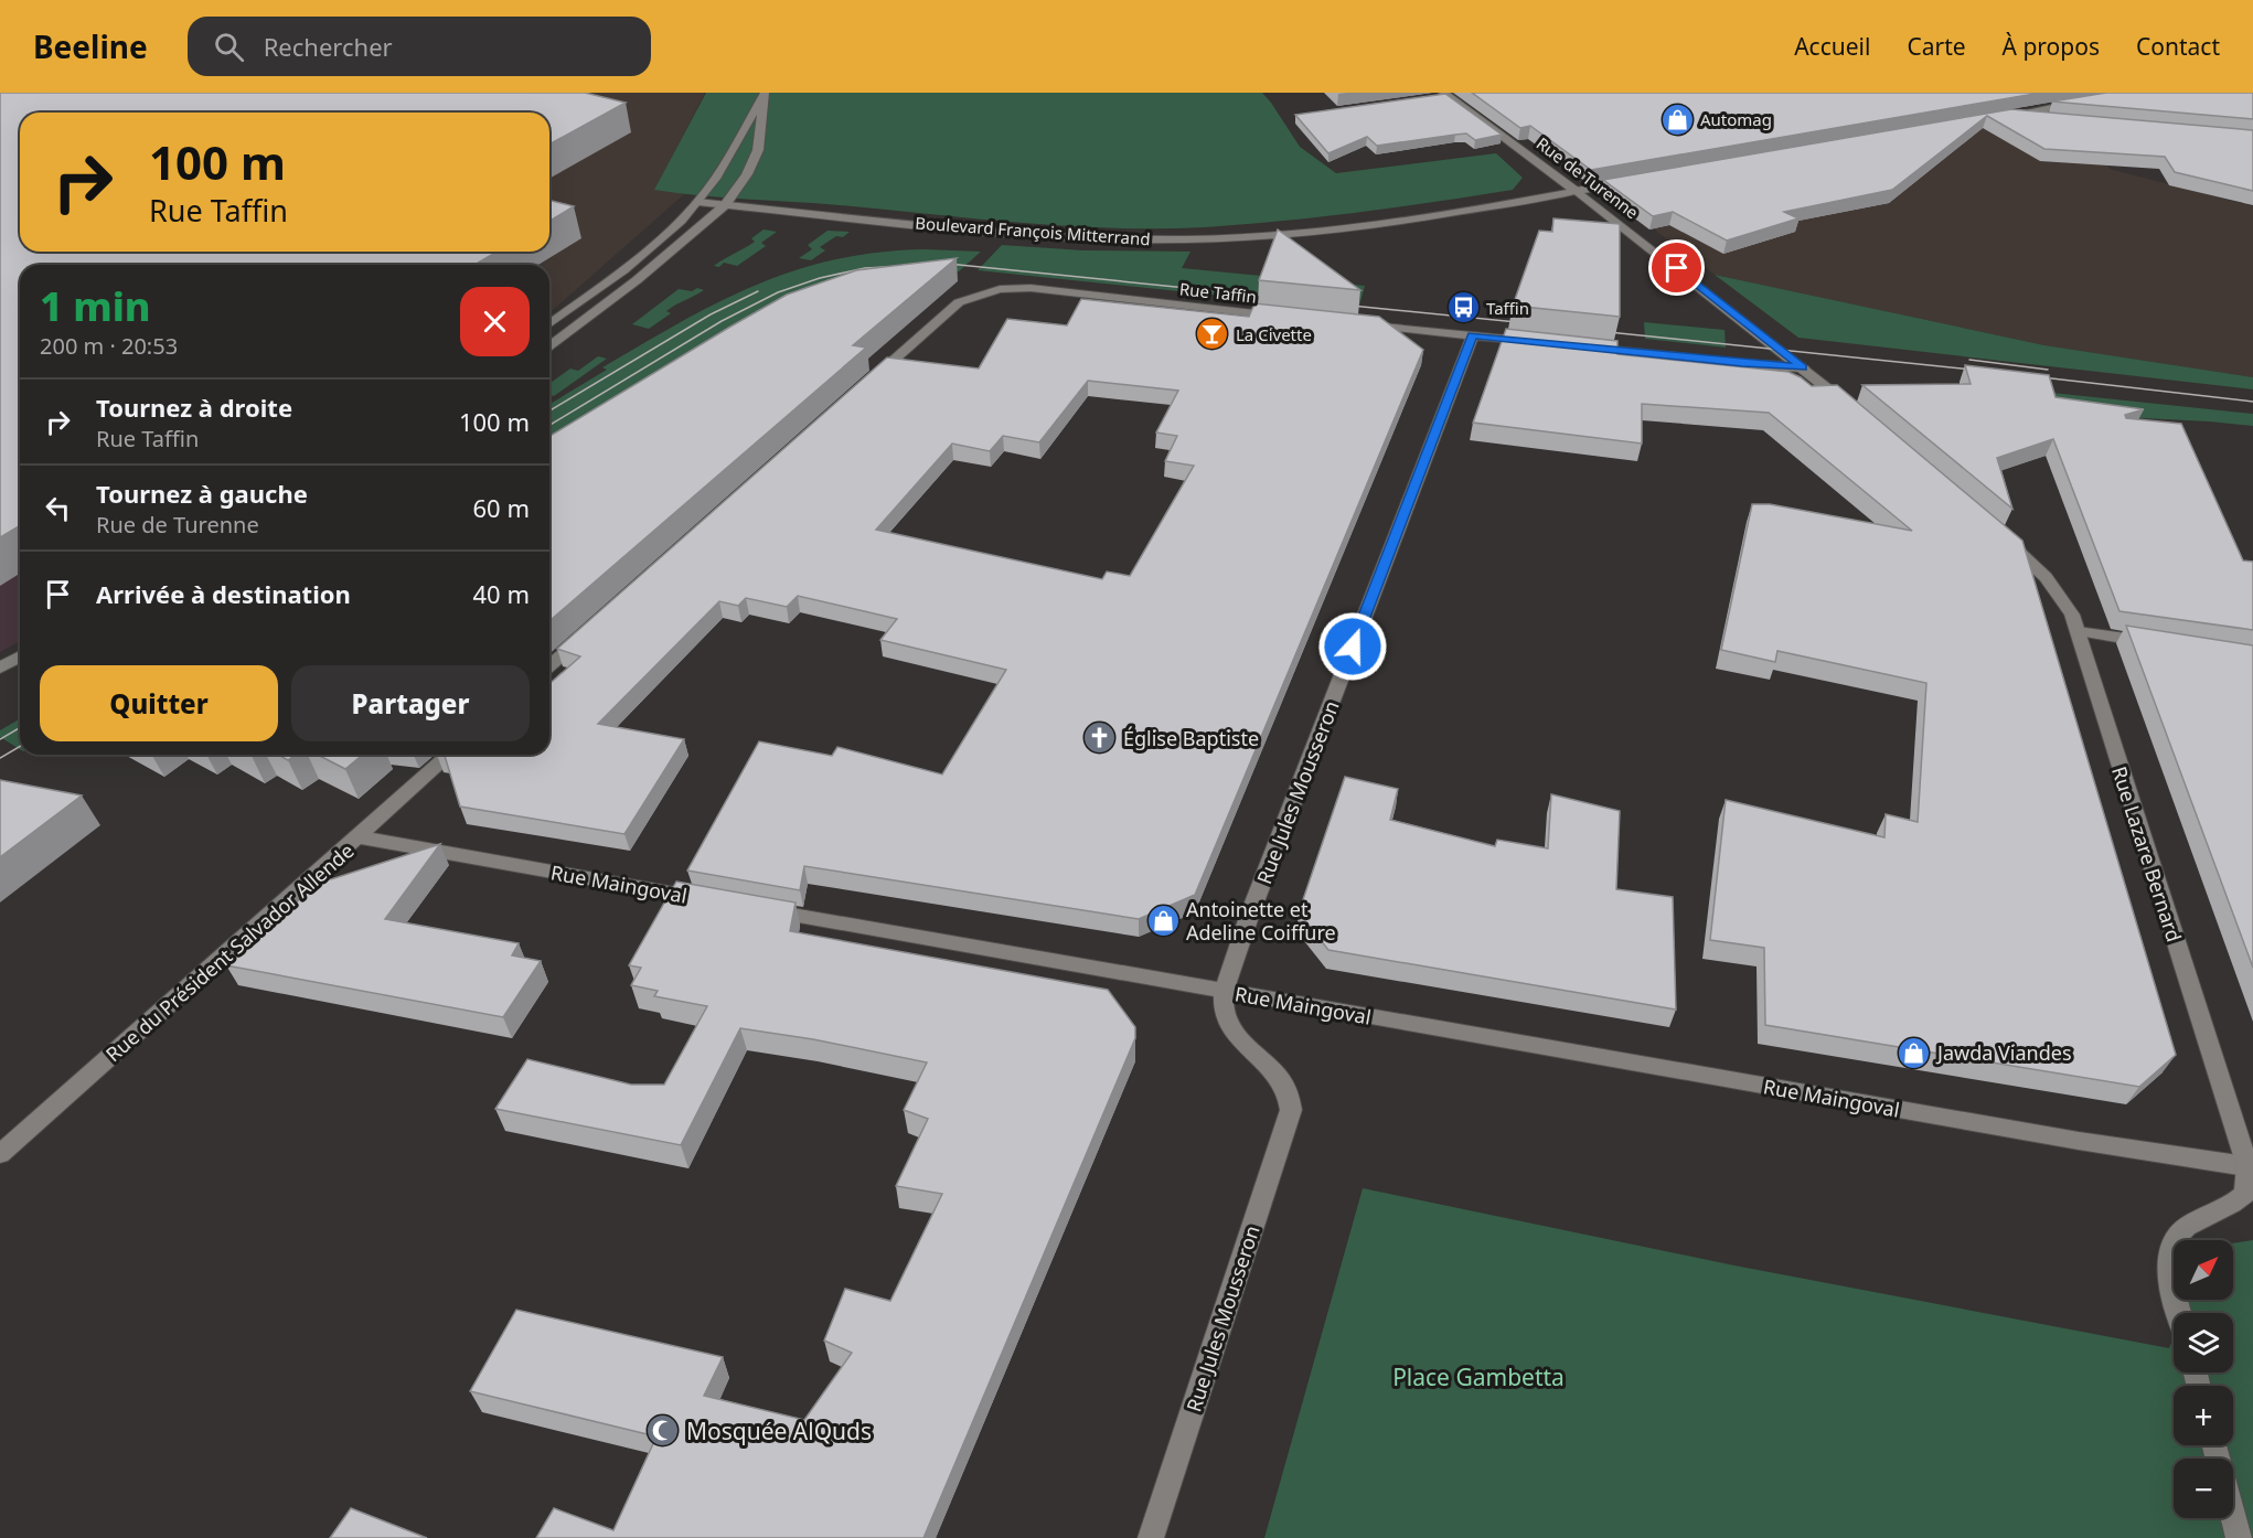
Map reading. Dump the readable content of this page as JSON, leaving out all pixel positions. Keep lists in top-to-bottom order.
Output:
{
  "streets": {
    "street": [
      "Rue de Turenne",
      "Boulevard François Mitterrand",
      "Rue Taffin",
      "Rue Jules Mousseron",
      "Rue Lazare Bernard",
      "Rue Maingoval",
      "Rue du Président Salvador Allende"
    ]
  },
  "crossings": [
    ["Rue de Turenne", "Boulevard François Mitterrand"],
    ["Rue Jules Mousseron", "Rue Maingoval"],
    ["Rue Lazare Bernard", "Rue Maingoval"],
    ["Rue Maingoval", "Rue du Président Salvador Allende"]
  ],
  "parks": ["Place Gambetta"],
  "places": {
    "shop": ["Automag", "Antoinette et Adeline Coiffure", "Jawda Viandes"],
    "bus stop": ["Taffin"],
    "bar": ["La Civette"],
    "church": ["Église Baptiste"],
    "mosque": ["Mosquée AlQuds"]
  },
  "north": "top right",
  "page": {
    "header": "Beeline",
    "search": "Rechercher",
    "nav": [
      "Accueil",
      "Carte",
      "À propos",
      "Contact"
    ],
    "turn": ["100 m", "Rue Taffin"],
    "heading": ["1 min", "200 m · 20:53"],
    "list": [
      {
        "name": "Tournez à droite",
        "note": "Rue Taffin",
        "value": "100 m"
      },
      {
        "name": "Tournez à gauche",
        "note": "Rue de Turenne",
        "value": "60 m"
      },
      {
        "name": "Arrivée à destination",
        "value": "40 m"
      }
    ],
    "buttons": ["Quitter", "Partager"],
    "map_buttons": ["+", "−"]
  }
}
